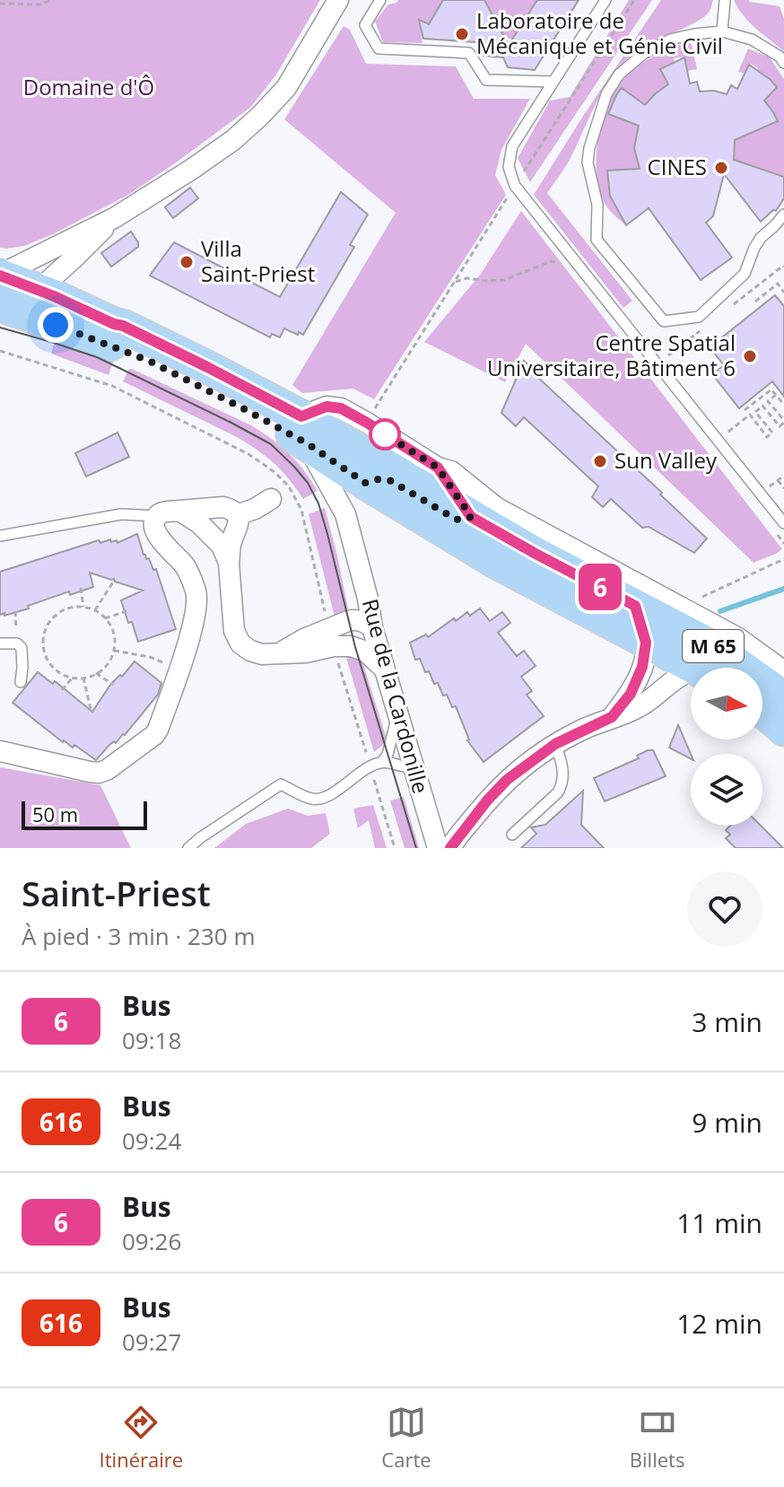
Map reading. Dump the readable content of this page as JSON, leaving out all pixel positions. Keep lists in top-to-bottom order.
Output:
{
  "streets": {
    "main road": ["M 65"],
    "street": ["Rue de la Cardonille"]
  },
  "crossings": [
    ["M 65", "Rue de la Cardonille"]
  ],
  "parks": ["Domaine d'Ô"],
  "places": [
    "Laboratoire de Mécanique et Génie Civil",
    "CINES",
    "Villa Saint-Priest",
    "Centre Spatial Universitaire, Bâtiment 6",
    "Sun Valley"
  ],
  "lines": ["bus line 6"],
  "scale_bar": "50 m",
  "north": "right",
  "page": {
    "on_map": "6",
    "scale": "50 m",
    "heading": ["Saint-Priest", "À pied · 3 min · 230 m"],
    "list": [
      {
        "mark": "6",
        "name": "Bus",
        "note": "09:18",
        "value": "3 min"
      },
      {
        "mark": "616",
        "name": "Bus",
        "note": "09:24",
        "value": "9 min"
      },
      {
        "mark": "6",
        "name": "Bus",
        "note": "09:26",
        "value": "11 min"
      },
      {
        "mark": "616",
        "name": "Bus",
        "note": "09:27",
        "value": "12 min"
      }
    ],
    "tabs": ["Itinéraire", "Carte", "Billets"]
  }
}
